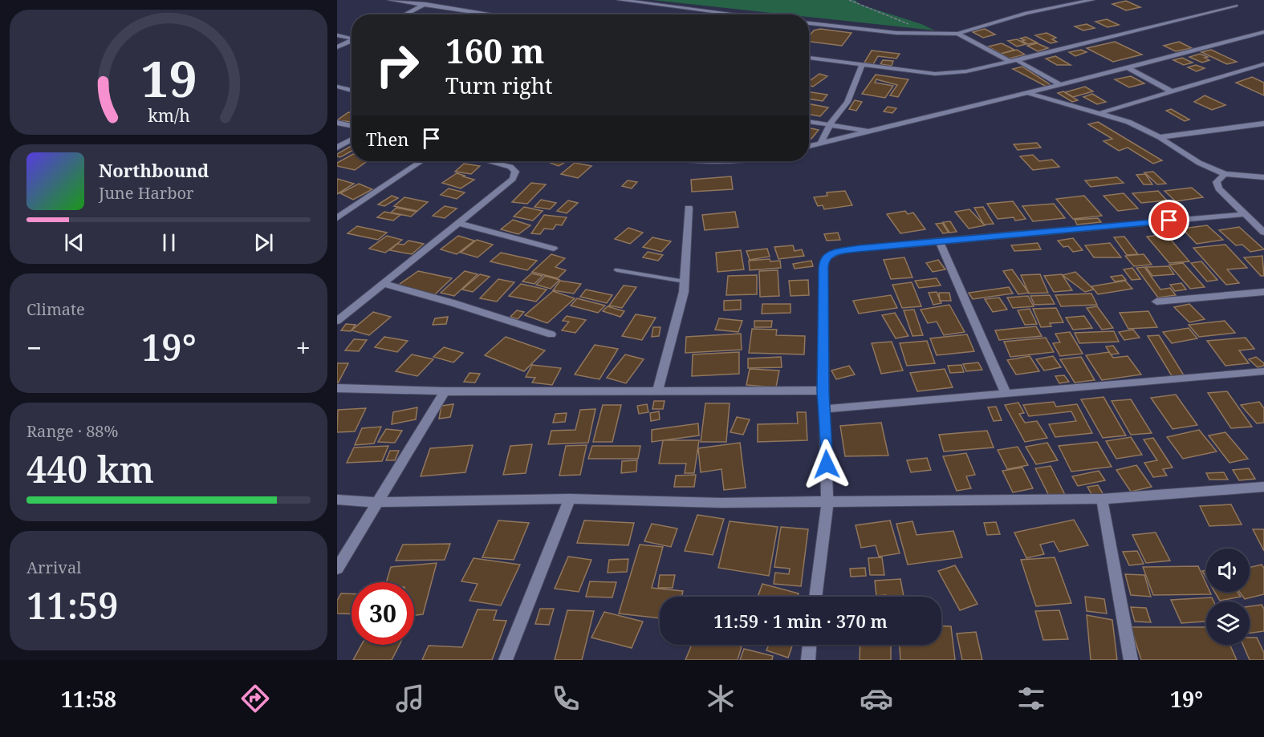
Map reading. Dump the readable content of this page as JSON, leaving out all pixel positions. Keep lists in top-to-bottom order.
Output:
{
  "page": {
    "turn": ["160 m", "Turn right"],
    "then": "Then",
    "song": ["Northbound", "June Harbor"],
    "tile": [
      "Climate",
      ["Range · 88%", "440 km"],
      ["Arrival", "11:59"]
    ],
    "heat": ["−", "19°", "+"],
    "limit": "30",
    "trip": "11:59 · 1 min · 370 m",
    "tabs": ["11:58", "19°"],
    "gauge": ["19", "km/h"]
  }
}
